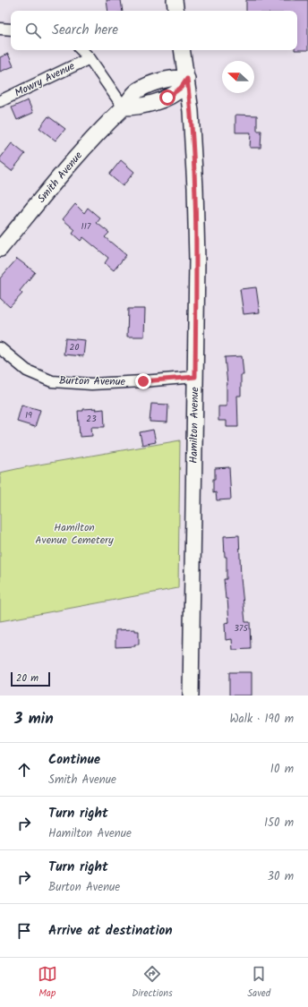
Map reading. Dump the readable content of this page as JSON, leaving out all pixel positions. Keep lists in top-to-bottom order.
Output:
{
  "streets": {
    "main road": ["Smith Avenue", "Hamilton Avenue"],
    "street": ["Mowry Avenue", "Burton Avenue"]
  },
  "crossings": [
    ["Smith Avenue", "Hamilton Avenue"],
    ["Burton Avenue", "Hamilton Avenue"]
  ],
  "parks": ["Hamilton Avenue Cemetery"],
  "house_numbers": [
    "117",
    "20",
    "19",
    "23",
    "375"
  ],
  "scale_bar": "20 m",
  "north": "left",
  "page": {
    "search": "Search here",
    "scale": "20 m",
    "heading": ["3 min", "Walk · 190 m"],
    "list": [
      ["Continue", "Smith Avenue", "10 m"],
      ["Turn right", "Hamilton Avenue", "150 m"],
      ["Turn right", "Burton Avenue", "30 m"],
      "Arrive at destination"
    ],
    "nav": ["Map", "Directions", "Saved"]
  }
}
